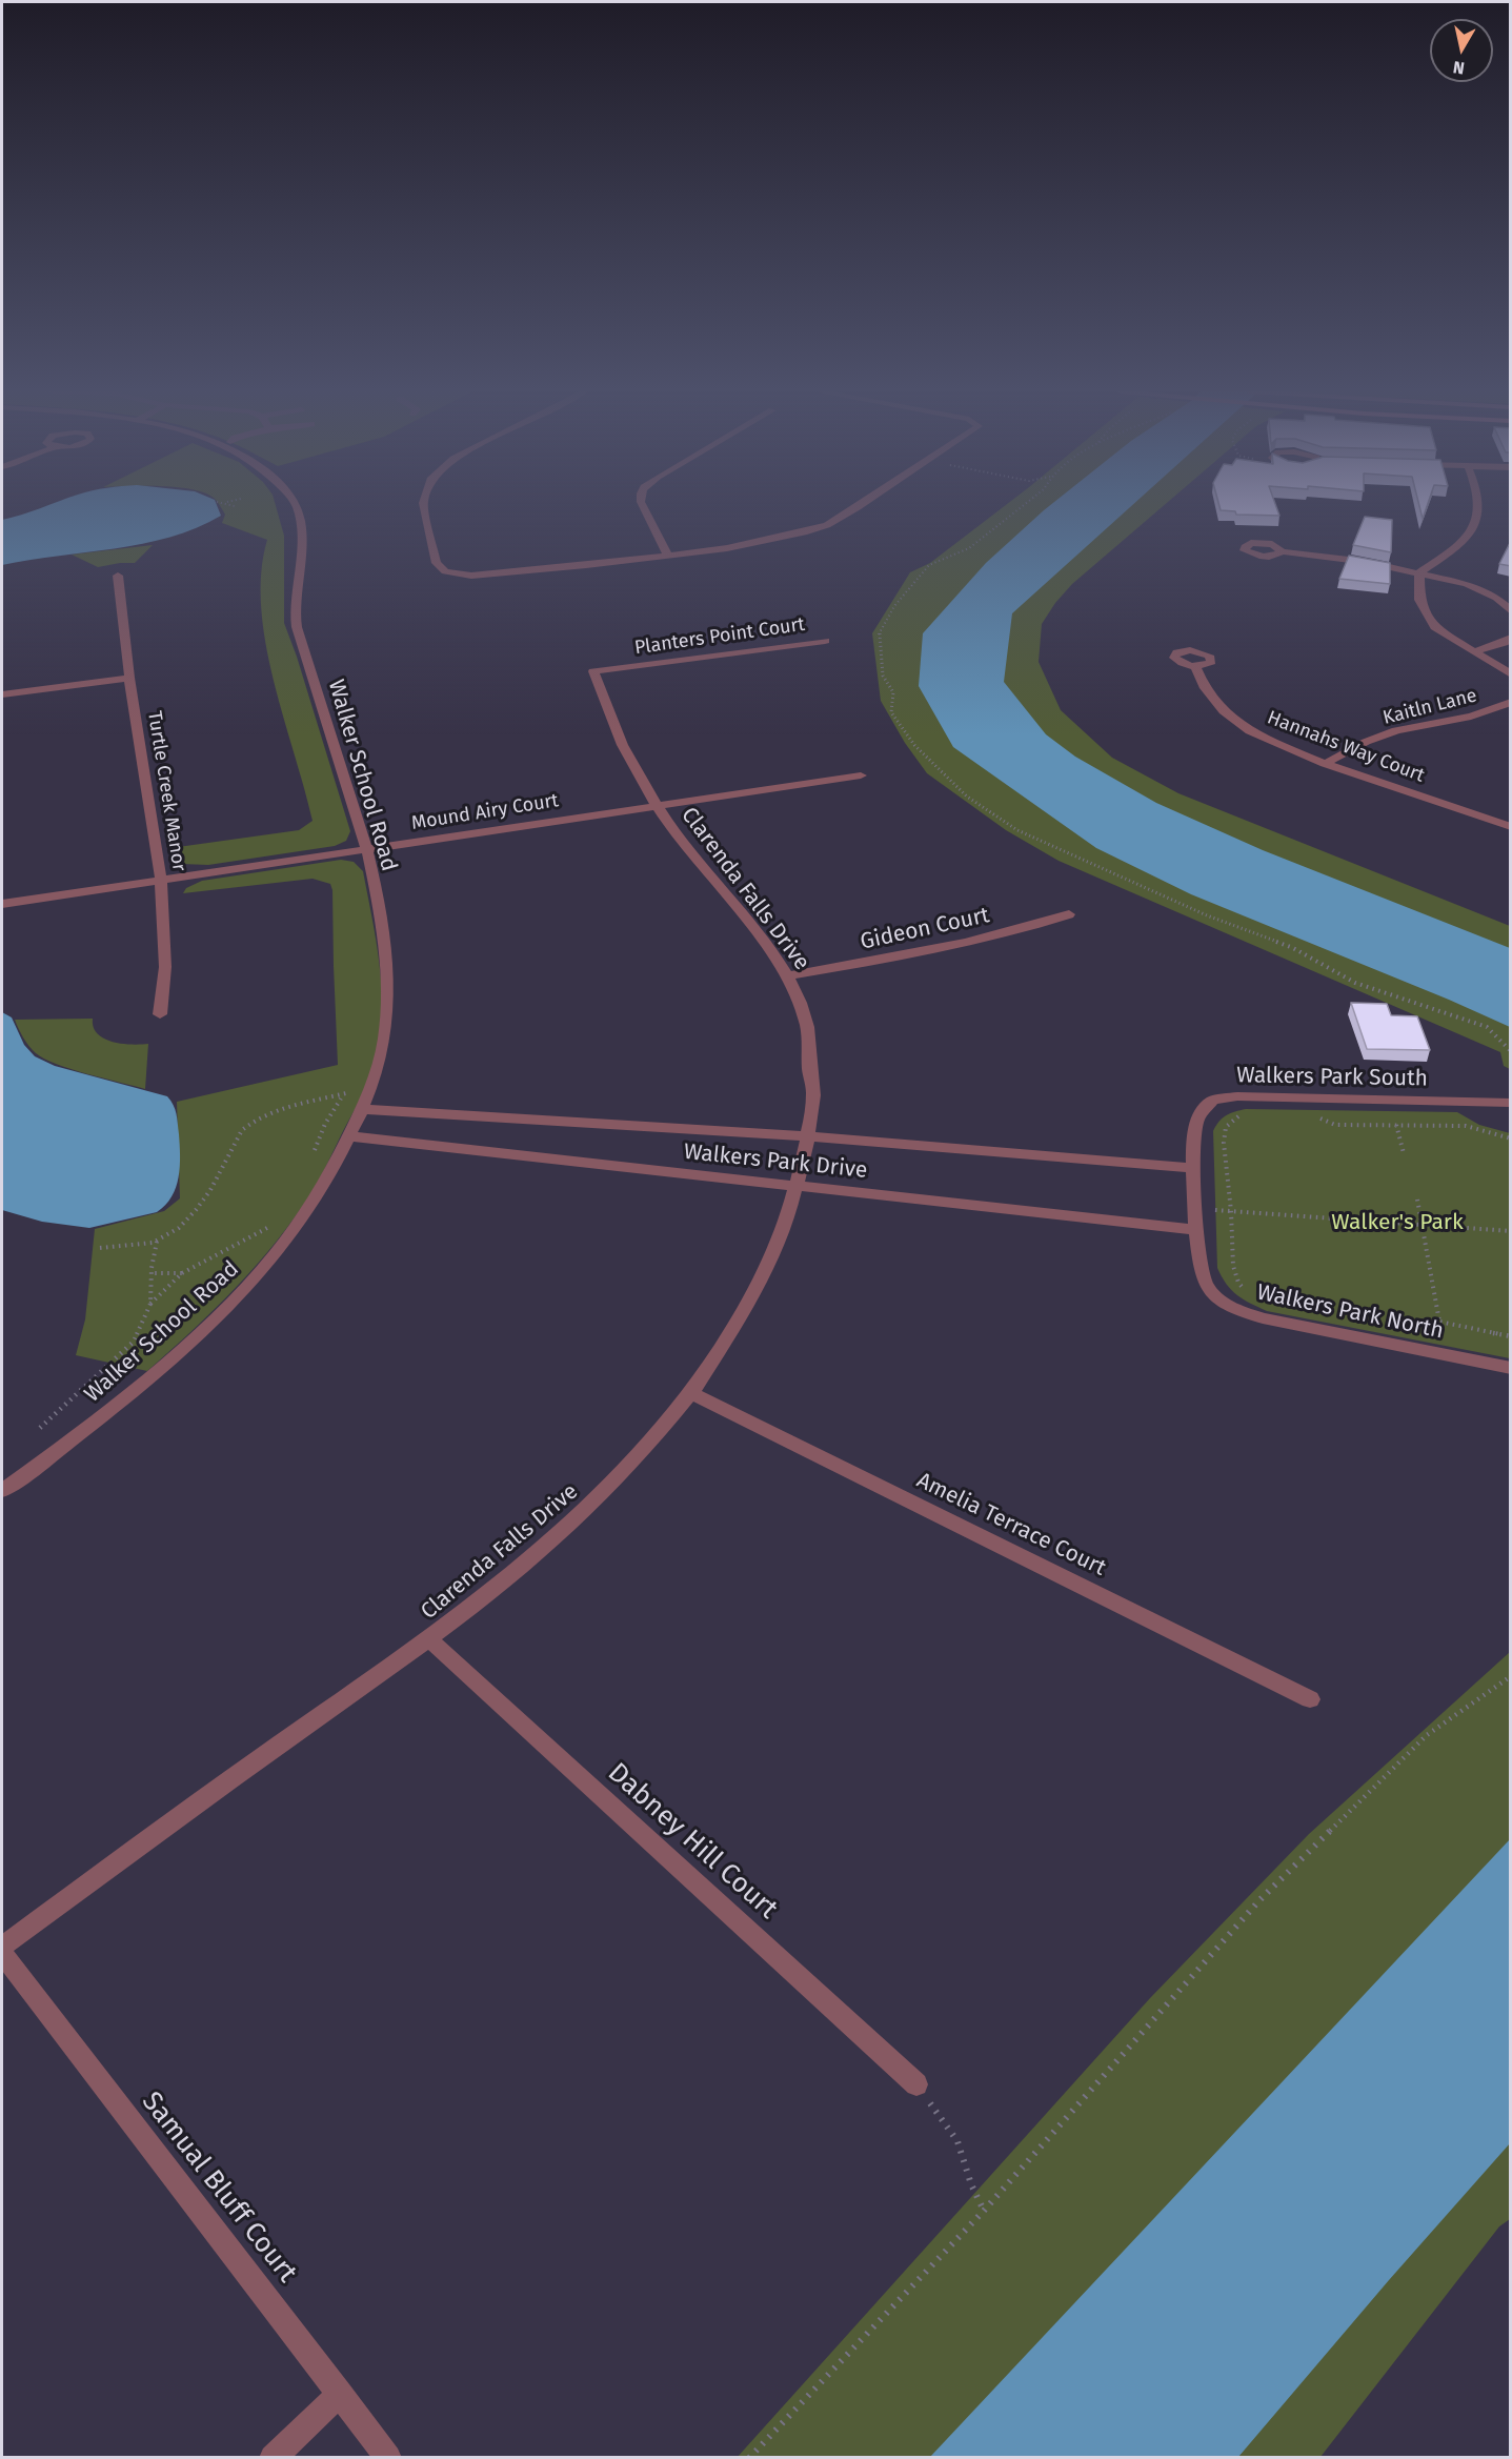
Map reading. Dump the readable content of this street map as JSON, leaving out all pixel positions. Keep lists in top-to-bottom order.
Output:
{
  "streets": {
    "street": [
      "Planters Point Court",
      "Kaitln Lane",
      "Hannahs Way Court",
      "Walker School Road",
      "Turtle Creek Manor",
      "Mound Airy Court",
      "Clarenda Falls Drive",
      "Gideon Court",
      "Walkers Park South",
      "Walkers Park Drive",
      "Walkers Park North",
      "Amelia Terrace Court",
      "Dabney Hill Court",
      "Samual Bluff Court"
    ]
  },
  "crossings": [
    ["Planters Point Court", "Clarenda Falls Drive"],
    ["Kaitln Lane", "Hannahs Way Court"],
    ["Walker School Road", "Mound Airy Court"],
    ["Walker School Road", "Walkers Park Drive"],
    ["Turtle Creek Manor", "Mound Airy Court"],
    ["Mound Airy Court", "Clarenda Falls Drive"],
    ["Clarenda Falls Drive", "Gideon Court"],
    ["Clarenda Falls Drive", "Walkers Park Drive"],
    ["Clarenda Falls Drive", "Amelia Terrace Court"],
    ["Clarenda Falls Drive", "Dabney Hill Court"],
    ["Walkers Park South", "Walkers Park Drive"],
    ["Walkers Park South", "Walkers Park North"],
    ["Walkers Park Drive", "Walkers Park North"]
  ],
  "parks": ["Walker's Park"],
  "north": "bottom"
}
